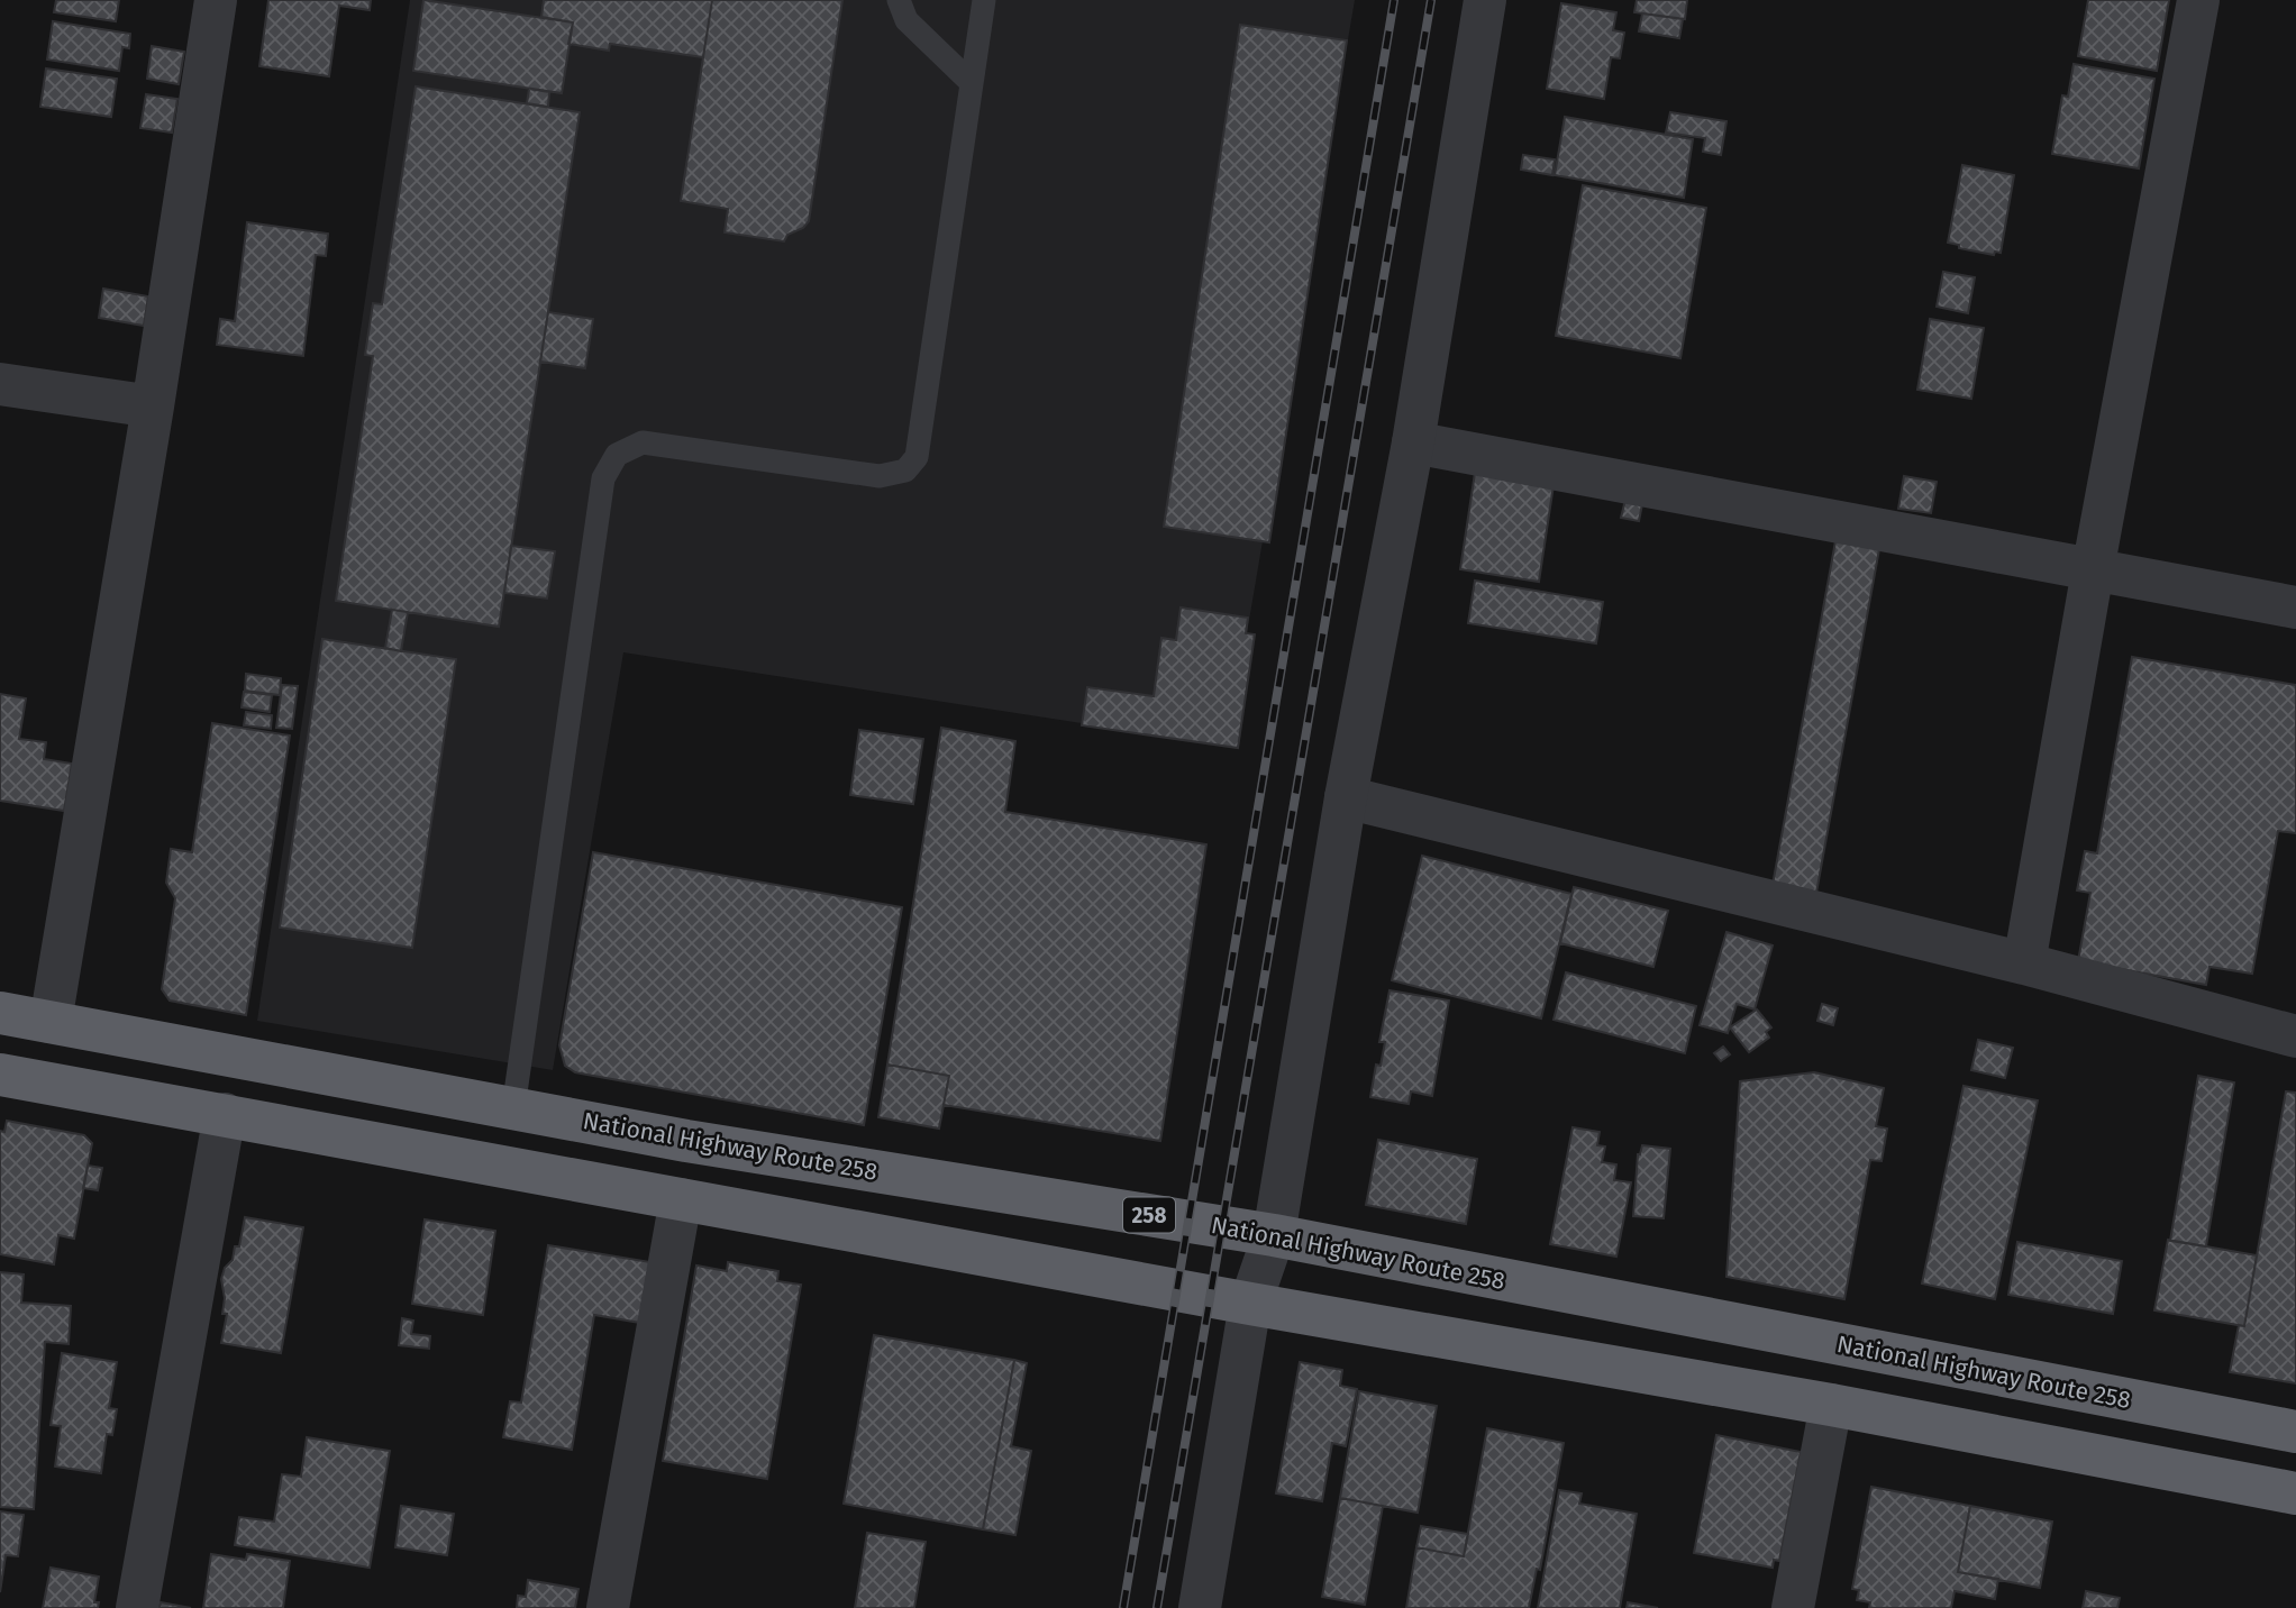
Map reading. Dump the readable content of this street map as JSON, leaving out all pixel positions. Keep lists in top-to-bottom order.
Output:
{
  "streets": {
    "highway": ["National Highway Route 258", "258"]
  }
}
